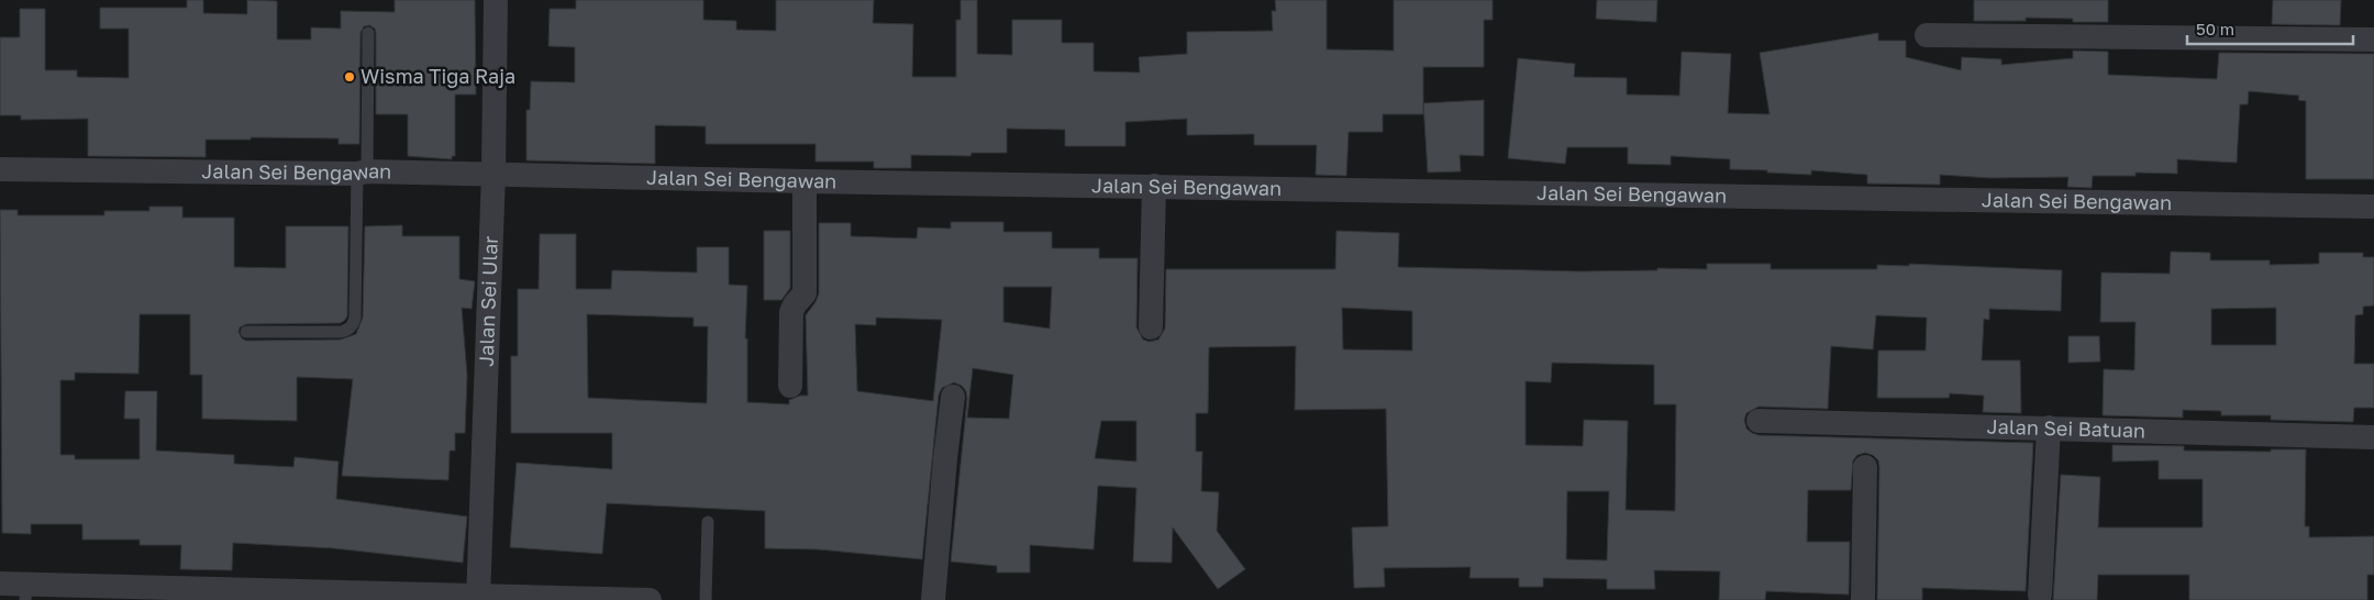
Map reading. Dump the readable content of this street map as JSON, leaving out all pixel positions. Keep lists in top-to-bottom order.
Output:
{
  "streets": {
    "street": ["Jalan Sei Bengawan", "Jalan Sei Ular", "Jalan Sei Batuan"]
  },
  "crossings": [
    ["Jalan Sei Bengawan", "Jalan Sei Ular"]
  ],
  "places": ["Wisma Tiga Raja"],
  "scale_bar": "50 m"
}
